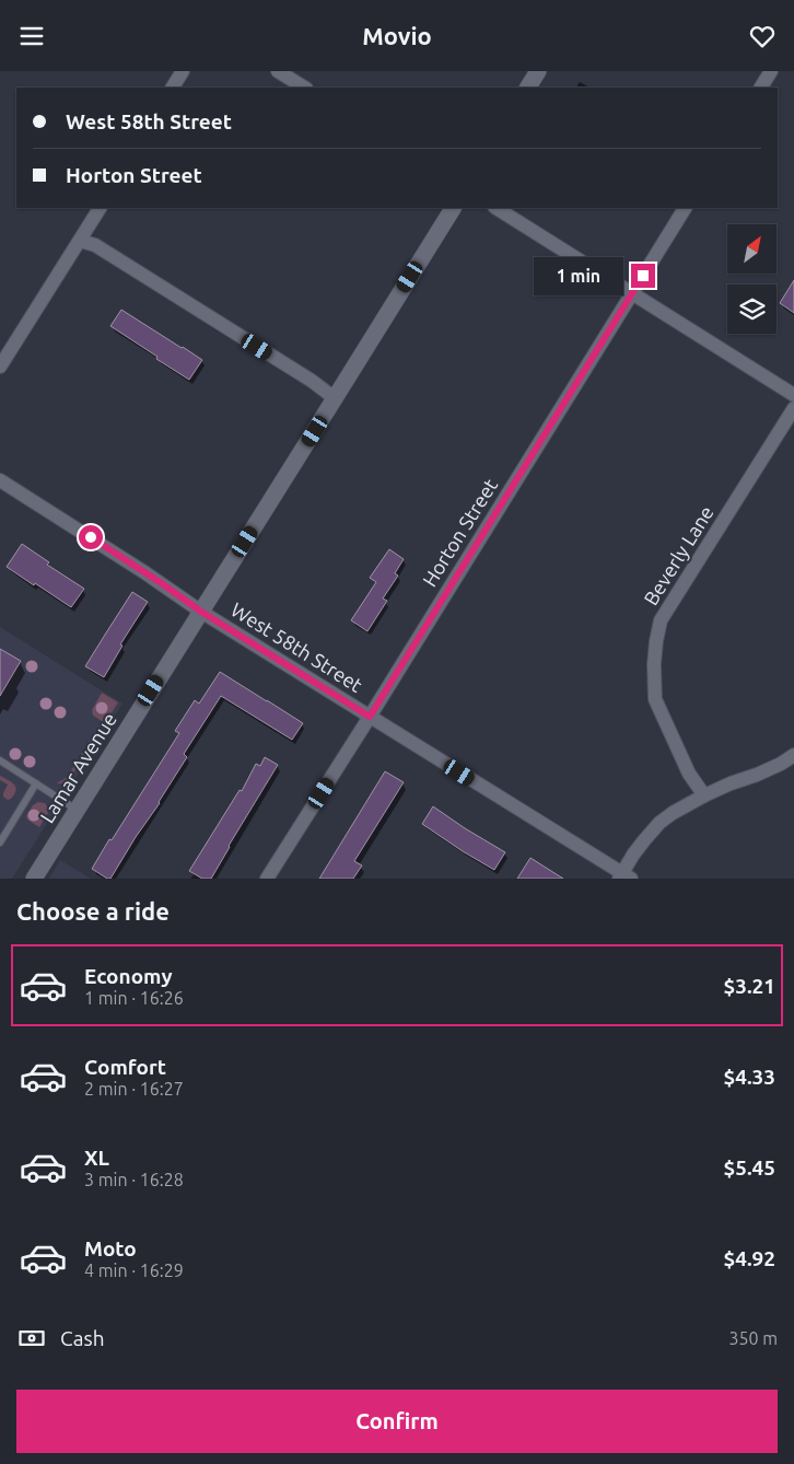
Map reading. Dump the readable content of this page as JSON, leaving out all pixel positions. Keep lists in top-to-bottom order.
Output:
{
  "streets": {
    "street": [
      "Horton Street",
      "Beverly Lane",
      "West 58th Street",
      "Lamar Avenue"
    ]
  },
  "crossings": [
    ["Horton Street", "West 58th Street"],
    ["West 58th Street", "Lamar Avenue"]
  ],
  "north": "top right",
  "page": {
    "header": "Movio",
    "banner": ["West 58th Street", "Horton Street"],
    "bubble": "1 min",
    "heading": "Choose a ride",
    "list": [
      {
        "name": "Economy",
        "note": "1 min · 16:26",
        "value": "$3.21"
      },
      {
        "name": "Comfort",
        "note": "2 min · 16:27",
        "value": "$4.33"
      },
      {
        "name": "XL",
        "note": "3 min · 16:28",
        "value": "$5.45"
      },
      {
        "name": "Moto",
        "note": "4 min · 16:29",
        "value": "$4.92"
      }
    ],
    "pay": ["Cash", "350 m"],
    "buttons": "Confirm"
  }
}
